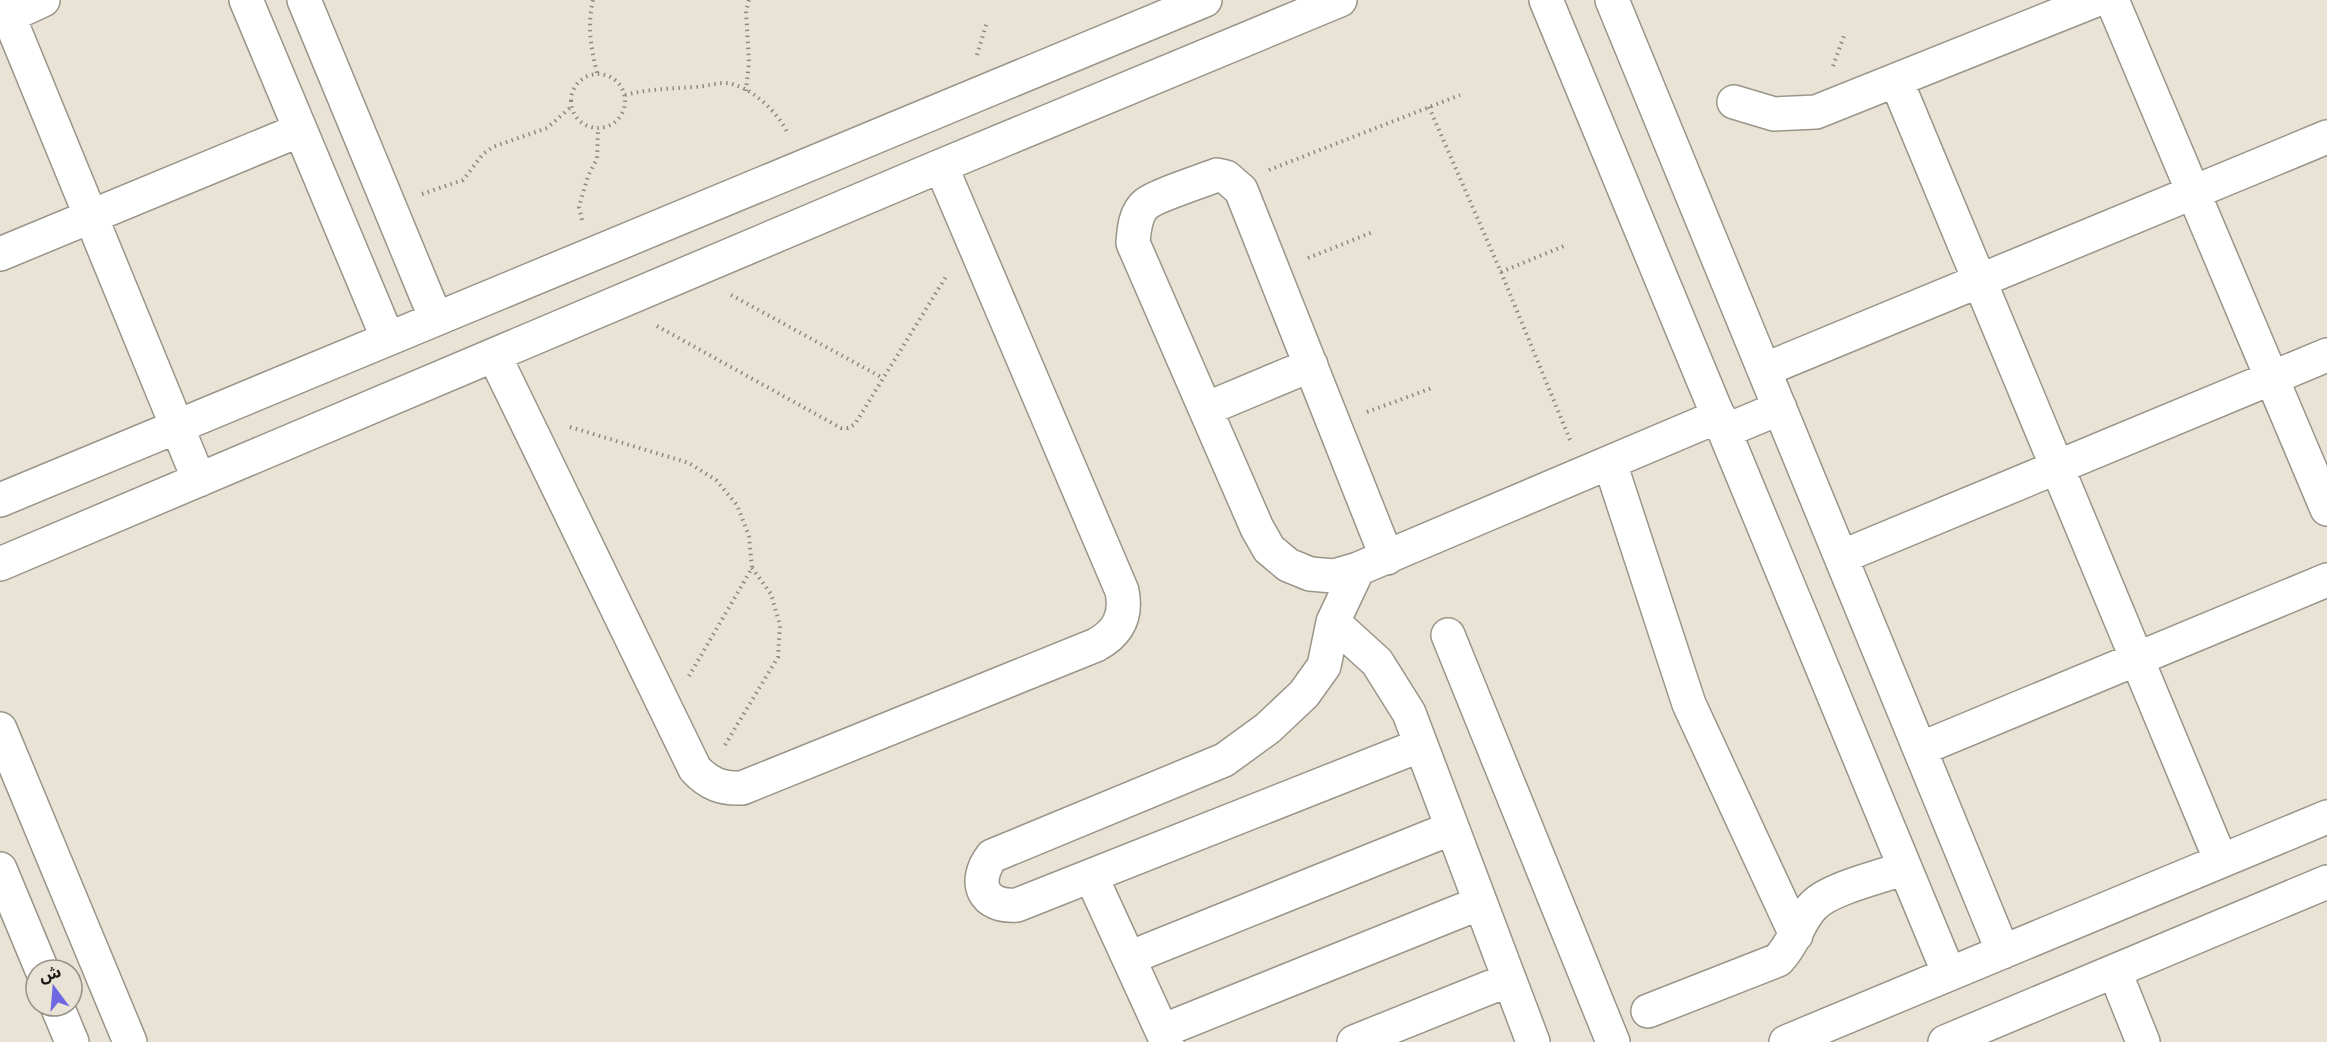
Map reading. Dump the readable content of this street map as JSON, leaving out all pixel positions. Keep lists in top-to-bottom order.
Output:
{
  "north": "top"
}
